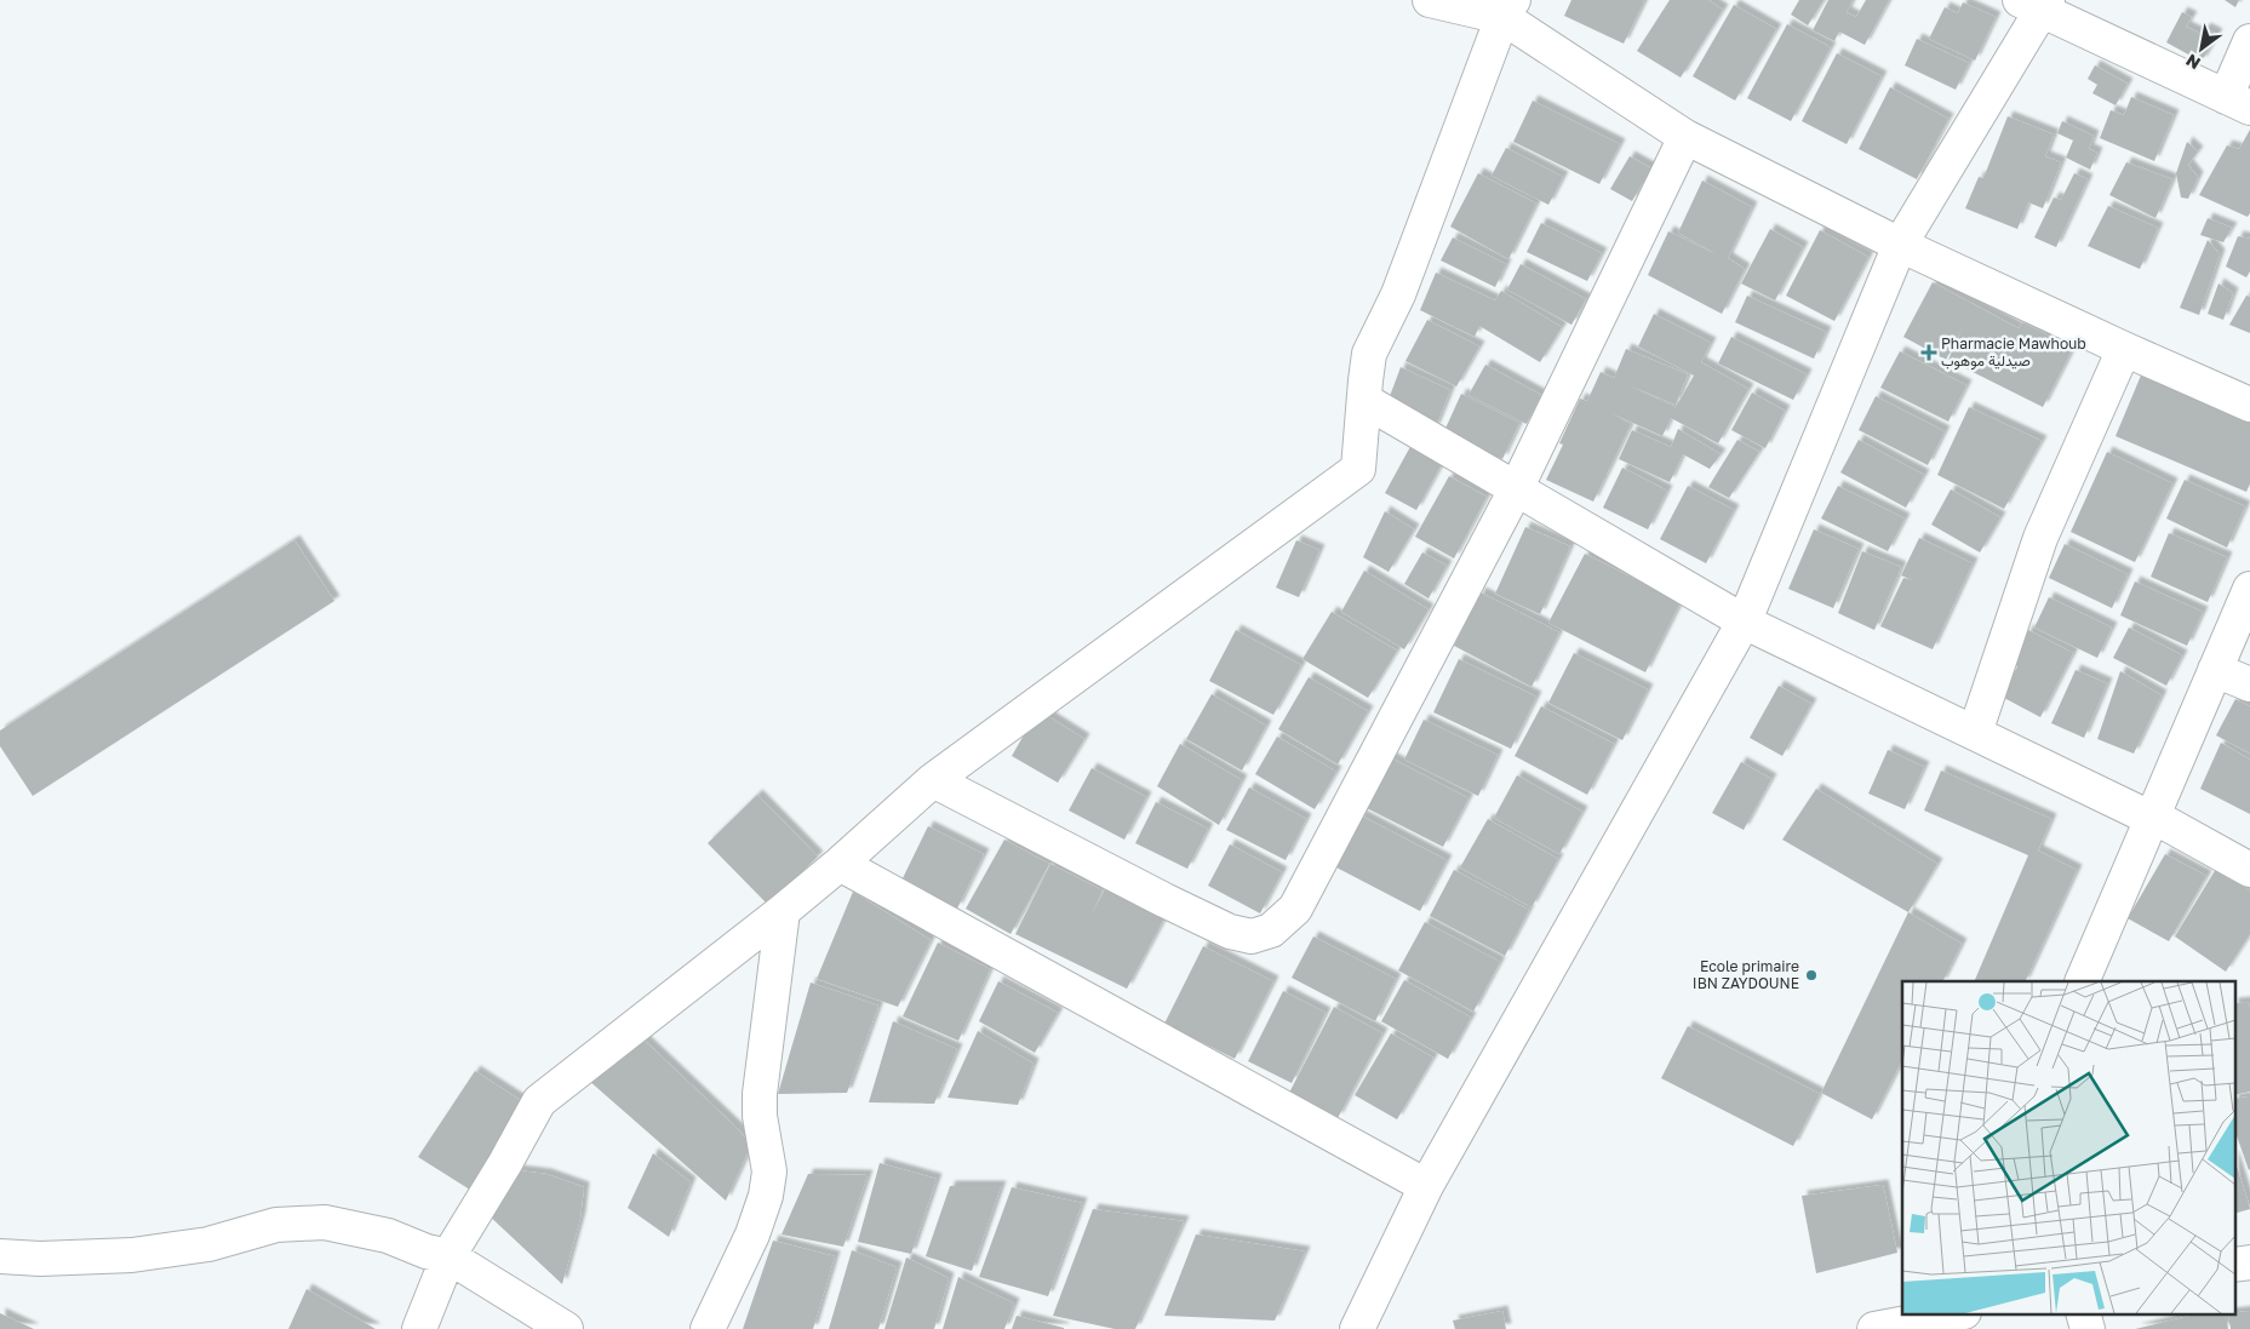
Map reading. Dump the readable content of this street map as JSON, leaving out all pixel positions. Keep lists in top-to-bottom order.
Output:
{
  "places": {
    "health": ["Pharmacie Mawhoub صيدلية موهوب"],
    "other": ["Ecole primaire IBN ZAYDOUNE"]
  },
  "north": "bottom left"
}
